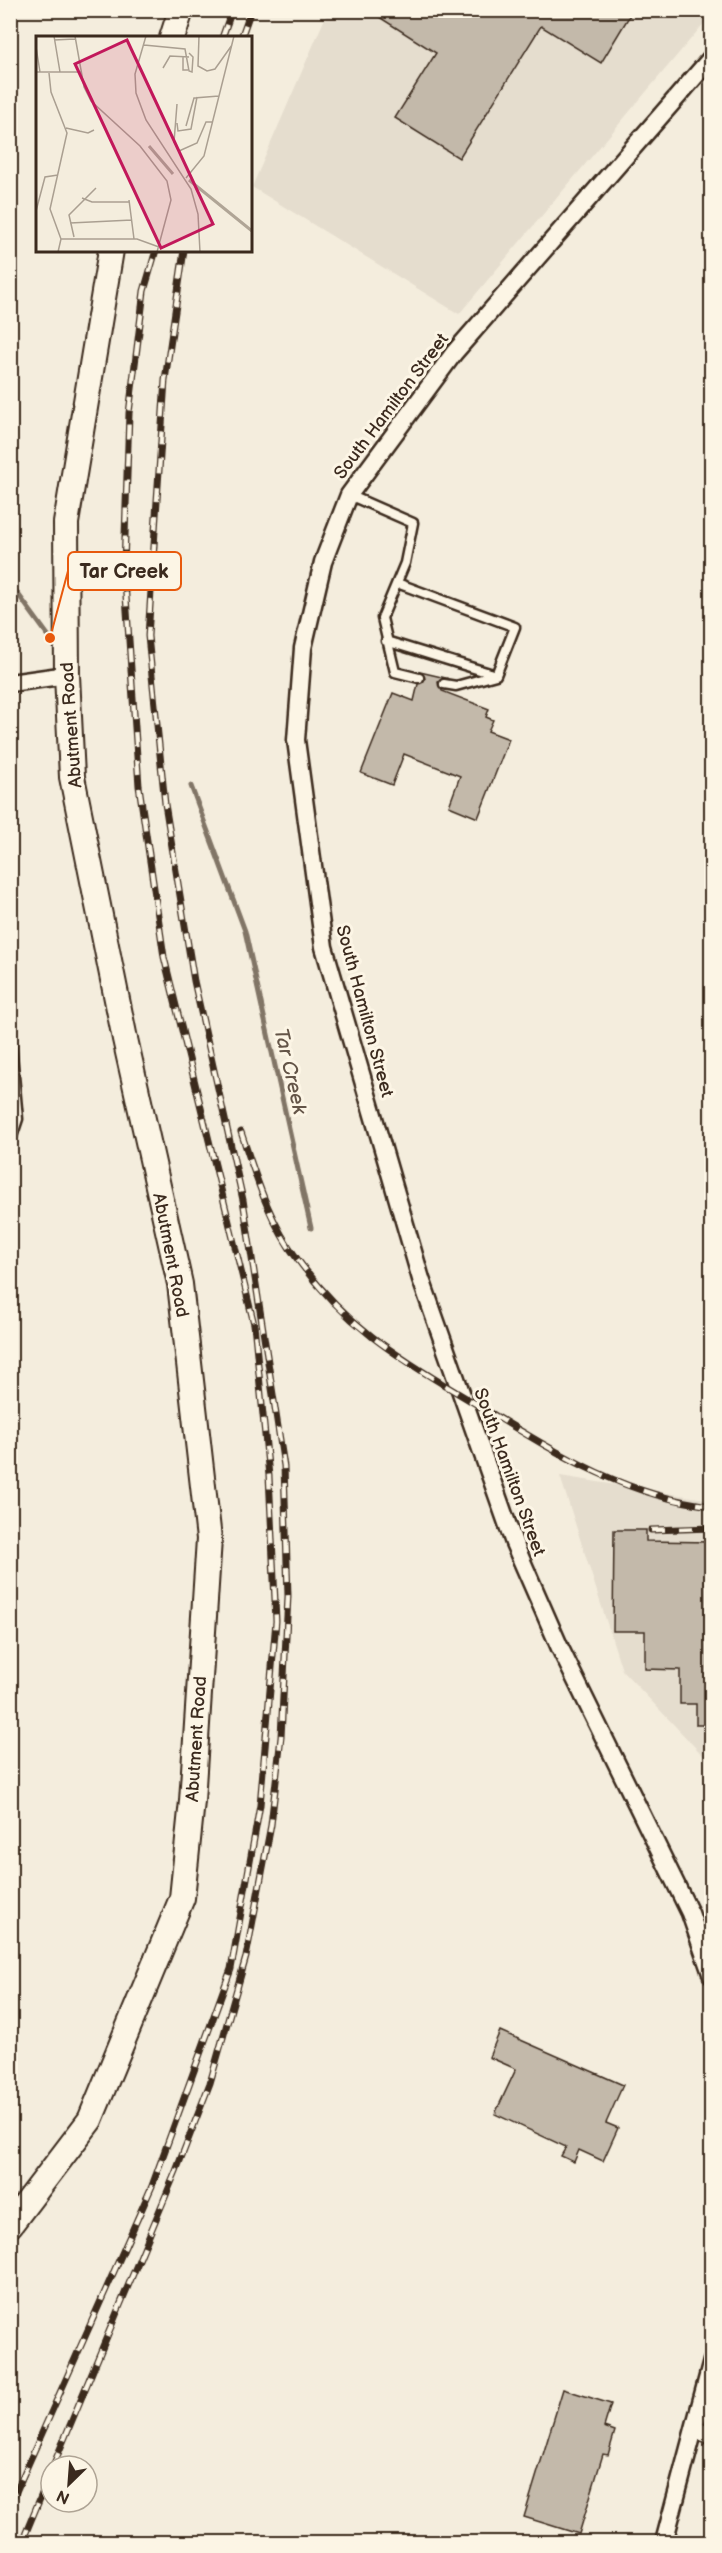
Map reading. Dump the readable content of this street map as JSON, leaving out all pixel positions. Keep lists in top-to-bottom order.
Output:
{
  "streets": {
    "main road": ["Abutment Road"],
    "street": ["South Hamilton Street"]
  },
  "water": ["Tar Creek"],
  "places": ["Tar Creek"],
  "north": "bottom left"
}
